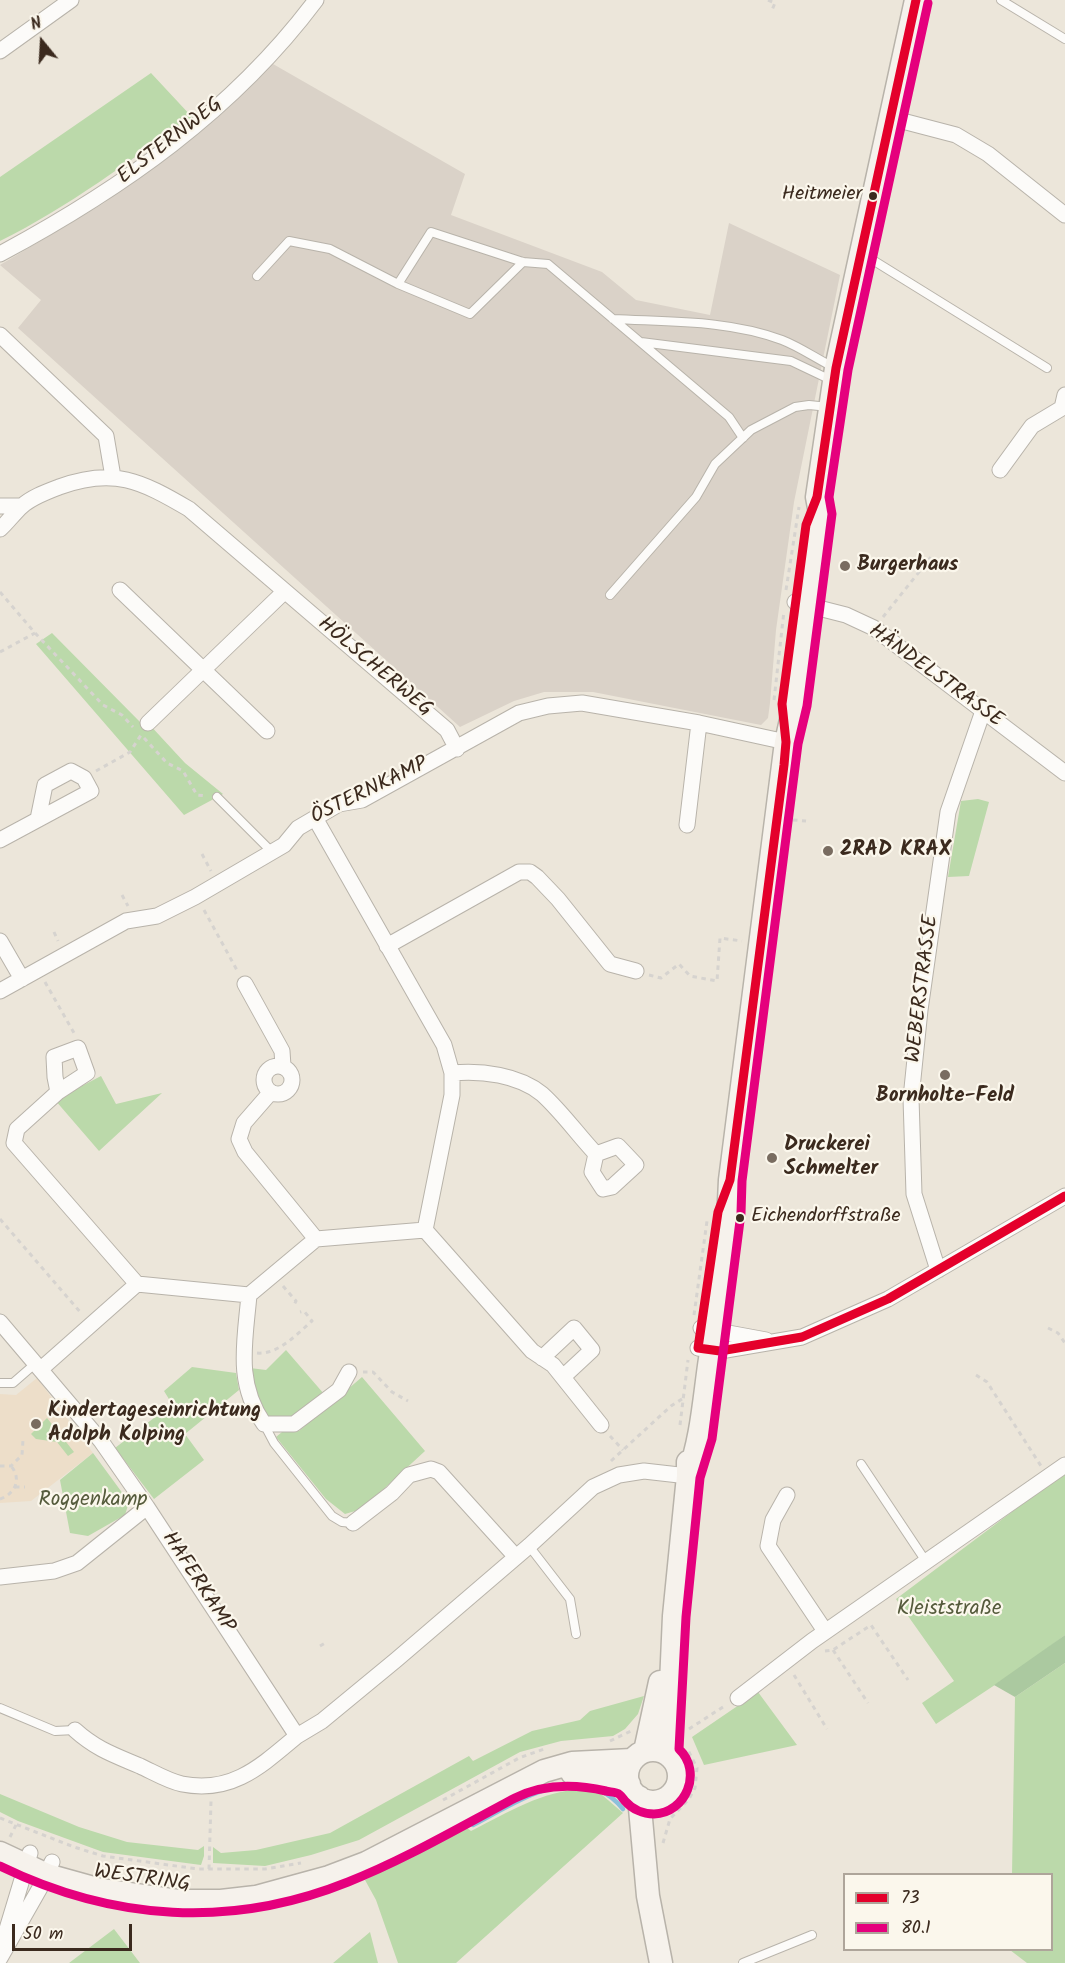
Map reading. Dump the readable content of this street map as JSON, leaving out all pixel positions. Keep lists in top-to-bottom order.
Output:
{
  "streets": {
    "street": [
      "ELSTERNWEG",
      "HÖLSCHERWEG",
      "HÄNDELSTRASSE",
      "ÖSTERNKAMP",
      "WEBERSTRASSE",
      "HAFERKAMP",
      "WESTRING"
    ]
  },
  "crossings": [
    ["HÖLSCHERWEG", "ÖSTERNKAMP"],
    ["HÄNDELSTRASSE", "WEBERSTRASSE"]
  ],
  "parks": ["Roggenkamp", "Kleiststraße"],
  "places": [
    "Heitmeier",
    "Burgerhaus",
    "2RAD KRAX",
    "Bornholte-Feld",
    "Druckerei Schmelter",
    "Eichendorffstraße",
    "Kindertageseinrichtung Adolph Kolping"
  ],
  "lines": ["transit line 73", "transit line 80.1"],
  "legend": ["73", "80.1"],
  "scale_bar": "50 m",
  "north": "top"
}
